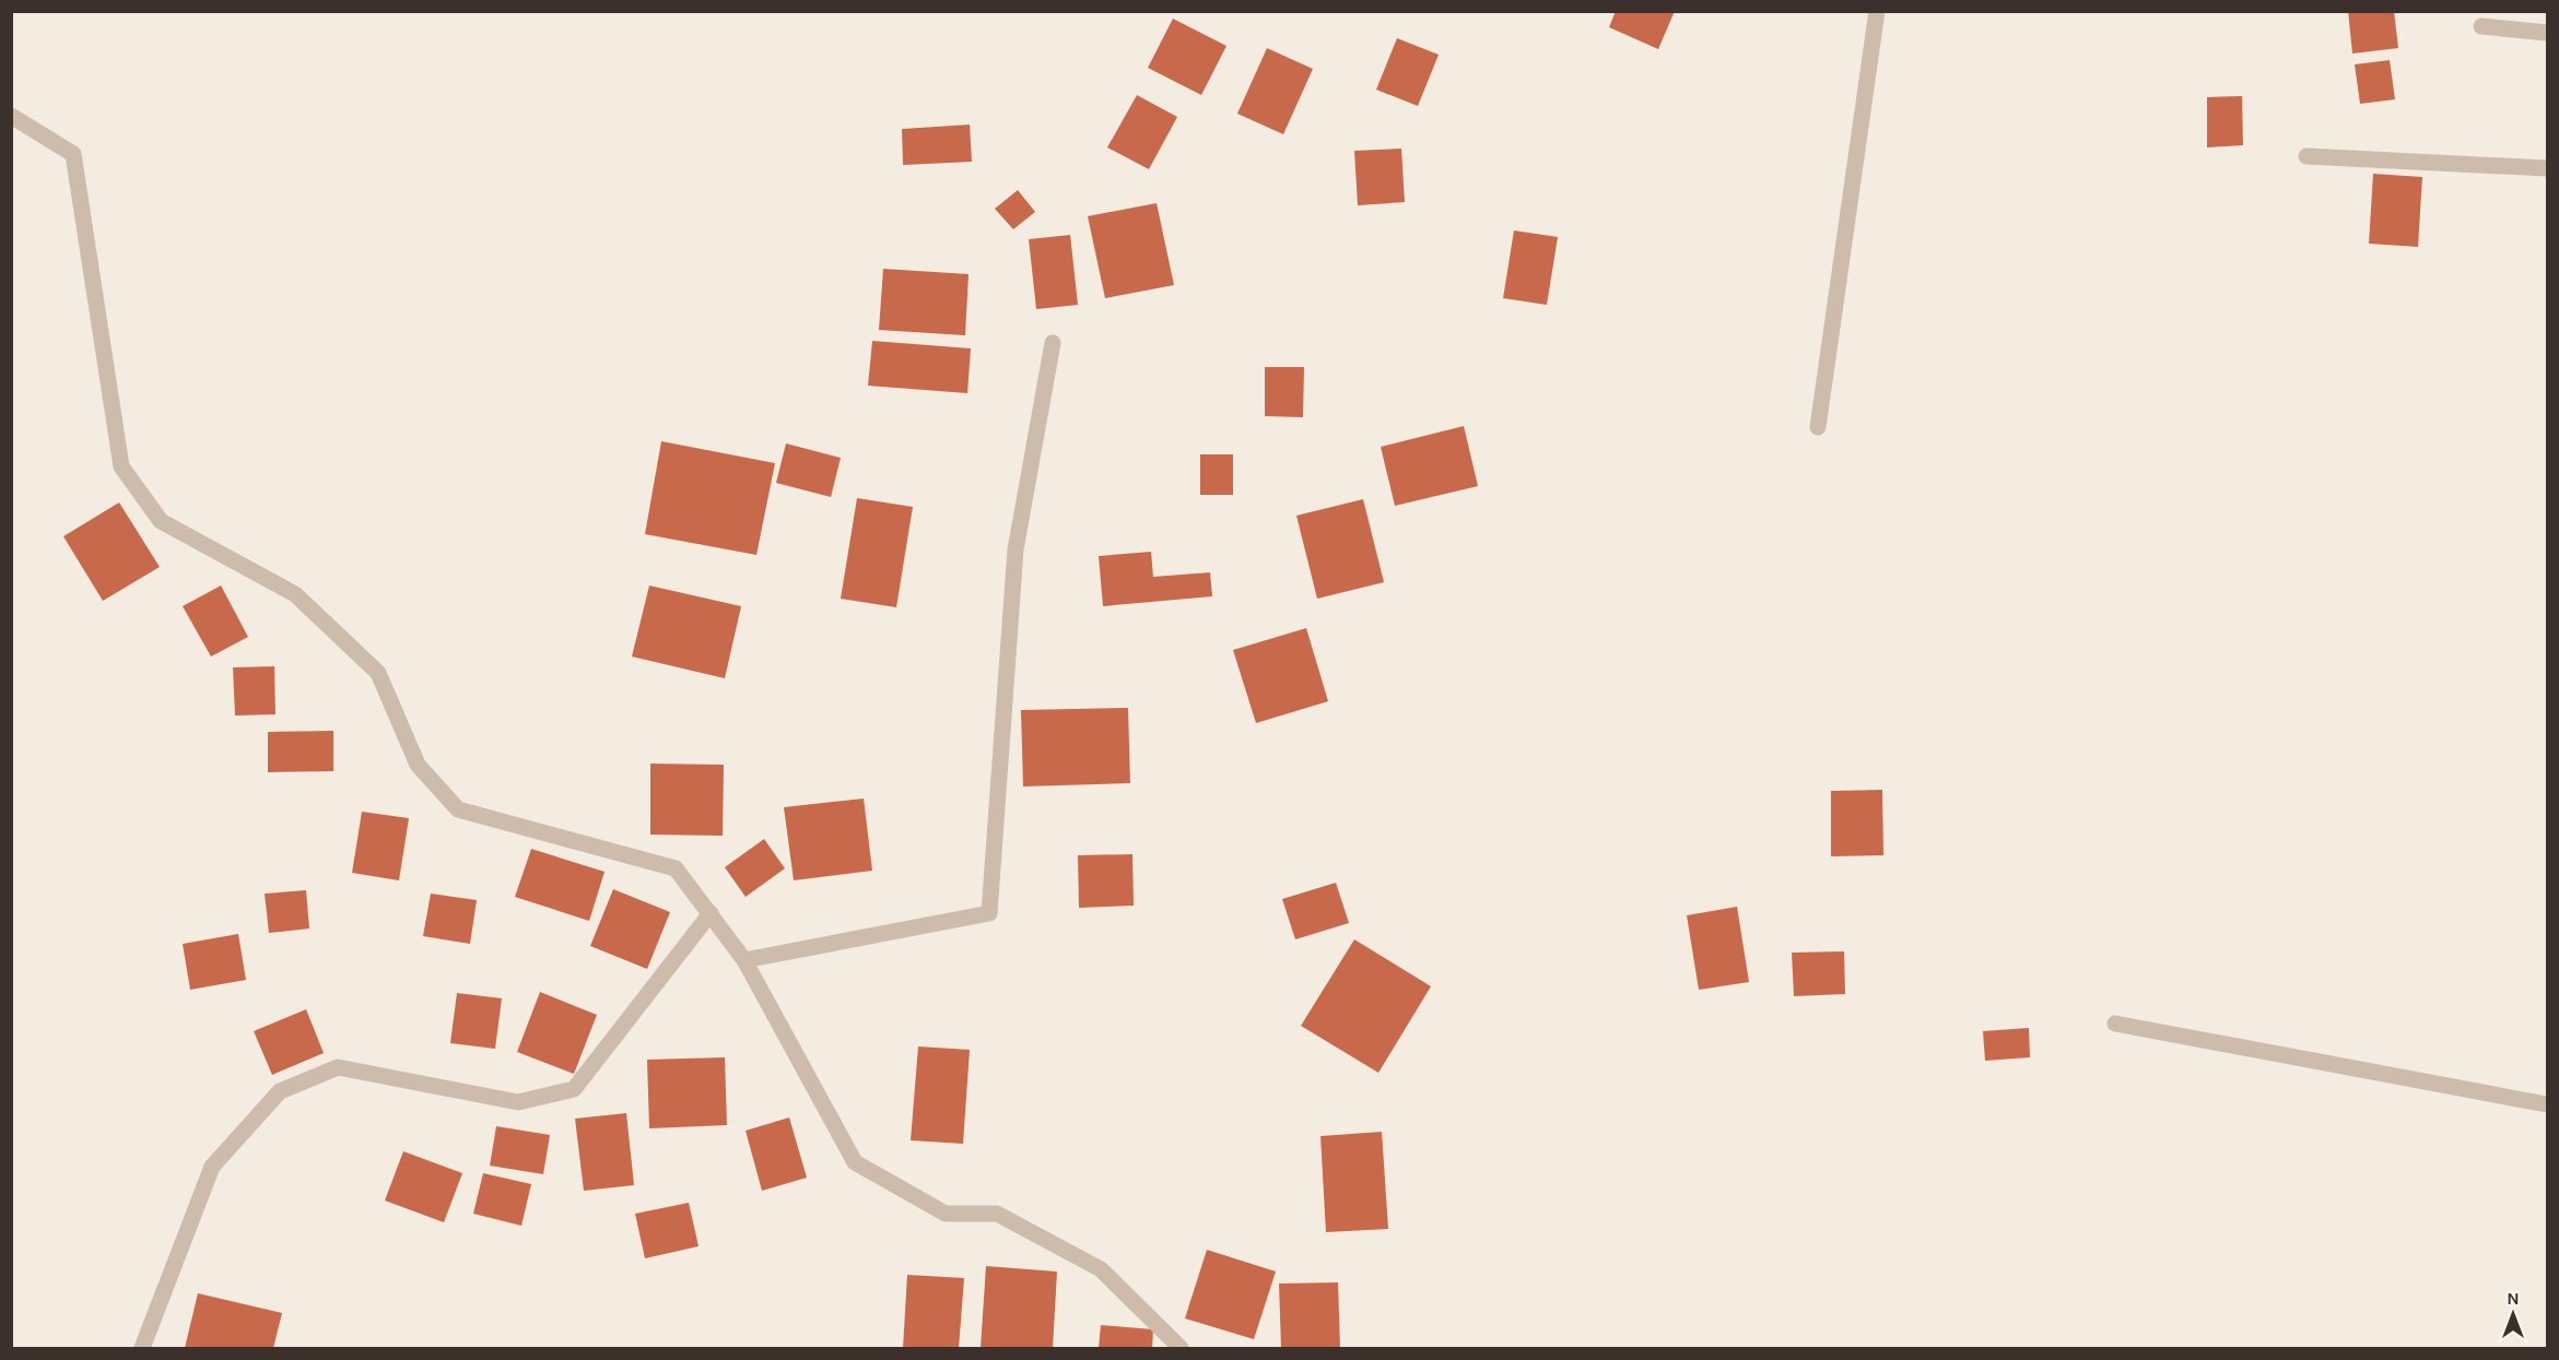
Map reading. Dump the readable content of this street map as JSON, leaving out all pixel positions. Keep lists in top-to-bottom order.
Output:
{
  "north": "top"
}
